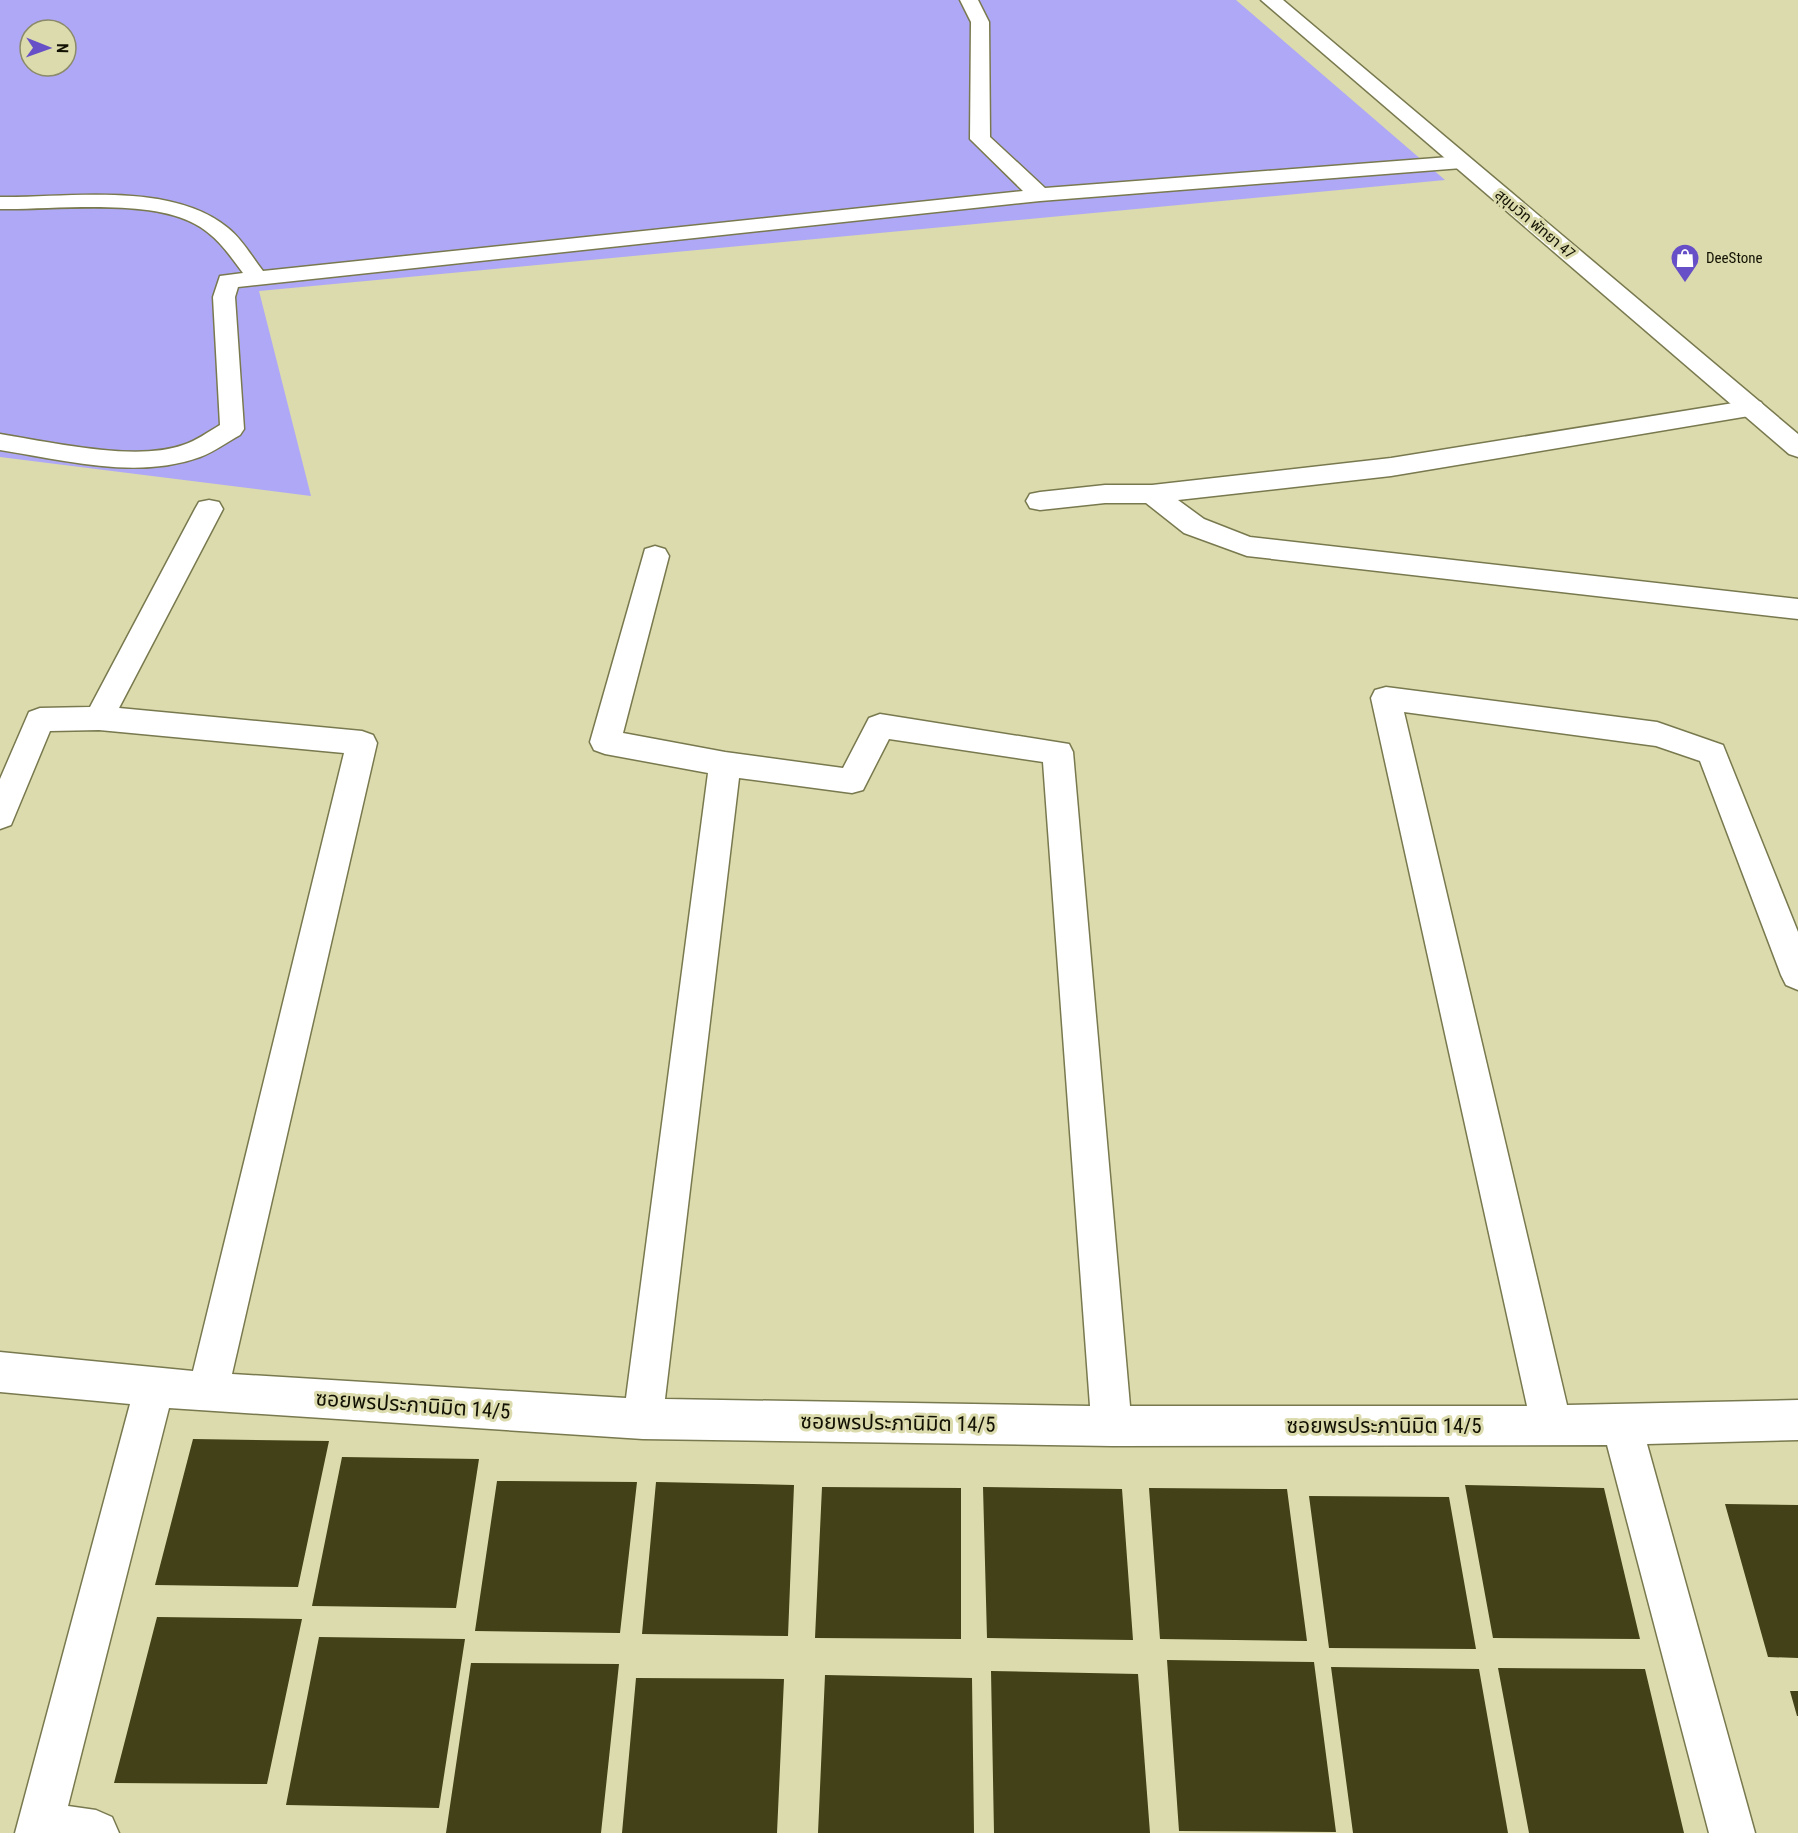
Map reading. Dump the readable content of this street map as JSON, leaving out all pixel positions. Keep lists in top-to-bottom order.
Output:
{
  "streets": {
    "street": ["สุขุมวิท พัทยา 47", "ซอยพรประภานิมิต 14/5"]
  },
  "places": {
    "shop": ["DeeStone"]
  },
  "north": "right"
}
